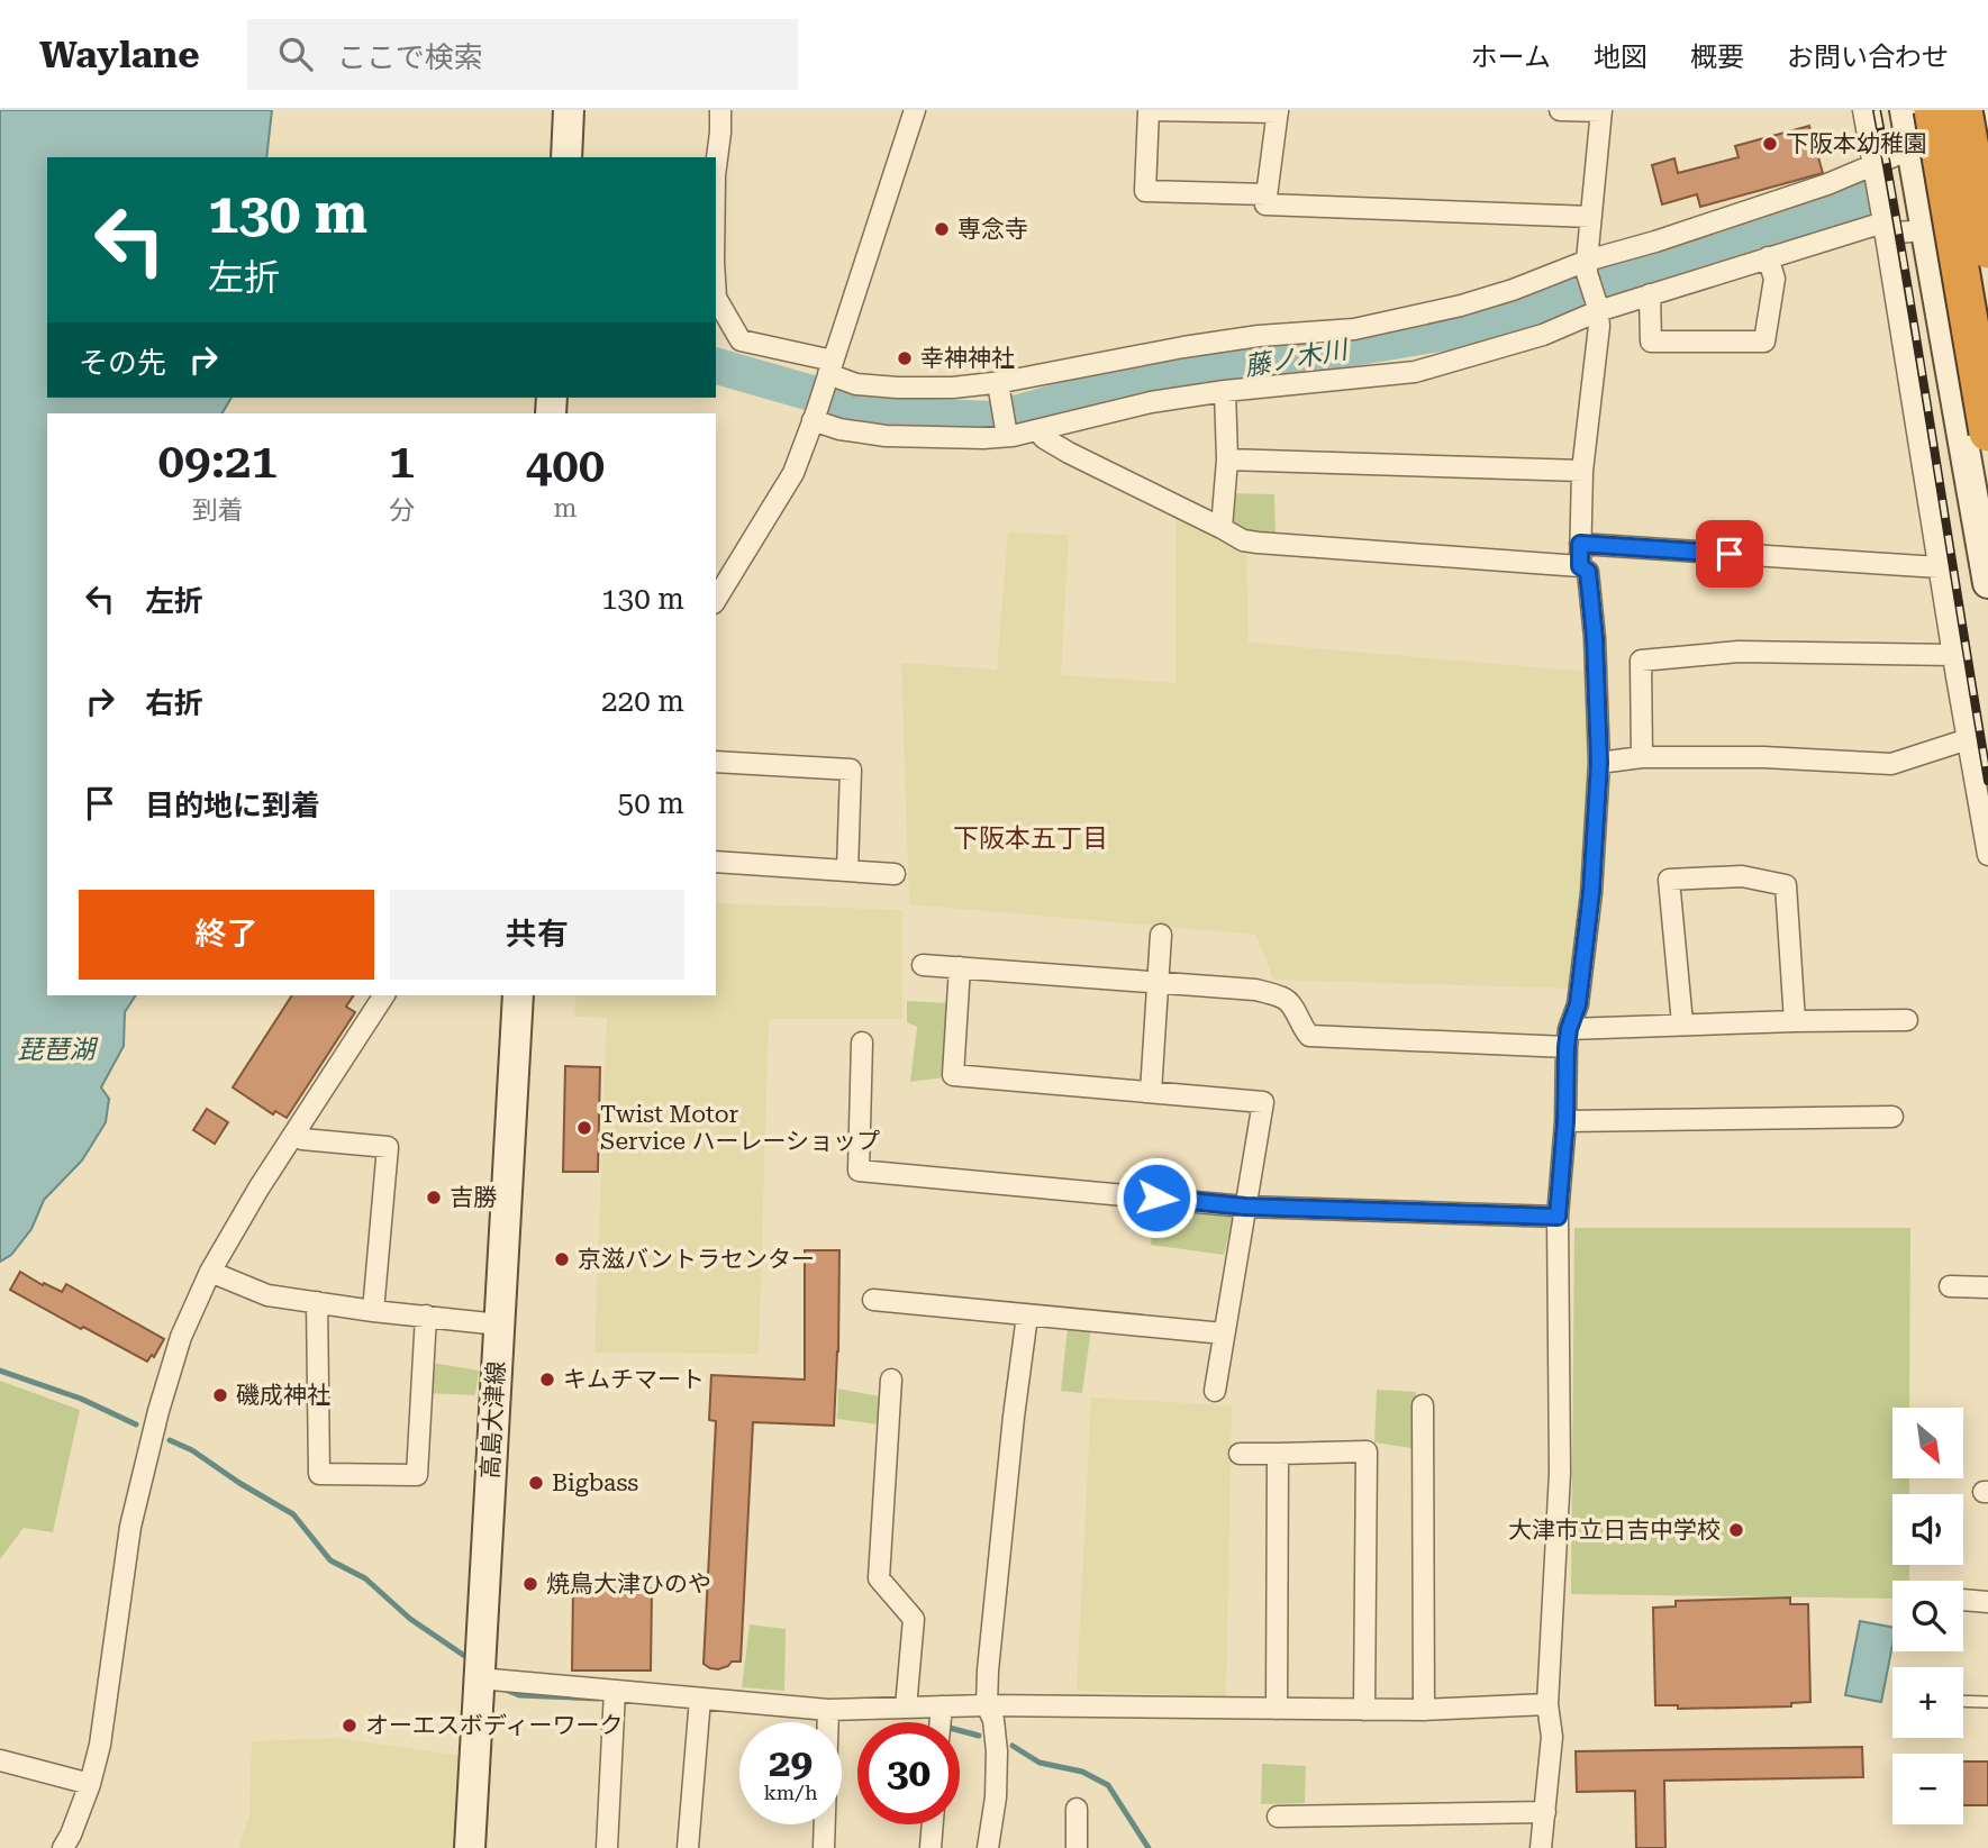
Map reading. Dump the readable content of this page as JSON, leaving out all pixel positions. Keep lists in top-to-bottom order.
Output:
{
  "streets": {
    "main road": ["高島大津線"]
  },
  "districts": ["下阪本五丁目"],
  "water": ["藤ノ木川", "琵琶湖"],
  "places": [
    "下阪本幼稚園",
    "専念寺",
    "幸神神社",
    "Twist Motor Service ハーレーショップ",
    "吉勝",
    "京滋バントラセンター",
    "キムチマート",
    "磯成神社",
    "Bigbass",
    "大津市立日吉中学校",
    "焼鳥大津ひのや",
    "オーエスボディーワーク"
  ],
  "north": "bottom right",
  "page": {
    "header": "Waylane",
    "search": "ここで検索",
    "nav": [
      "ホーム",
      "地図",
      "概要",
      "お問い合わせ"
    ],
    "turn": ["130 m", "左折"],
    "then": "その先",
    "eta": [
      "09:21",
      "到着",
      "1",
      "分",
      "400",
      "m"
    ],
    "list": [
      {
        "name": "左折",
        "value": "130 m"
      },
      {
        "name": "右折",
        "value": "220 m"
      },
      {
        "name": "目的地に到着",
        "value": "50 m"
      }
    ],
    "buttons": ["終了", "共有"],
    "map_buttons": ["+", "−"],
    "speed": "29 km/h",
    "limit": "30"
  }
}
